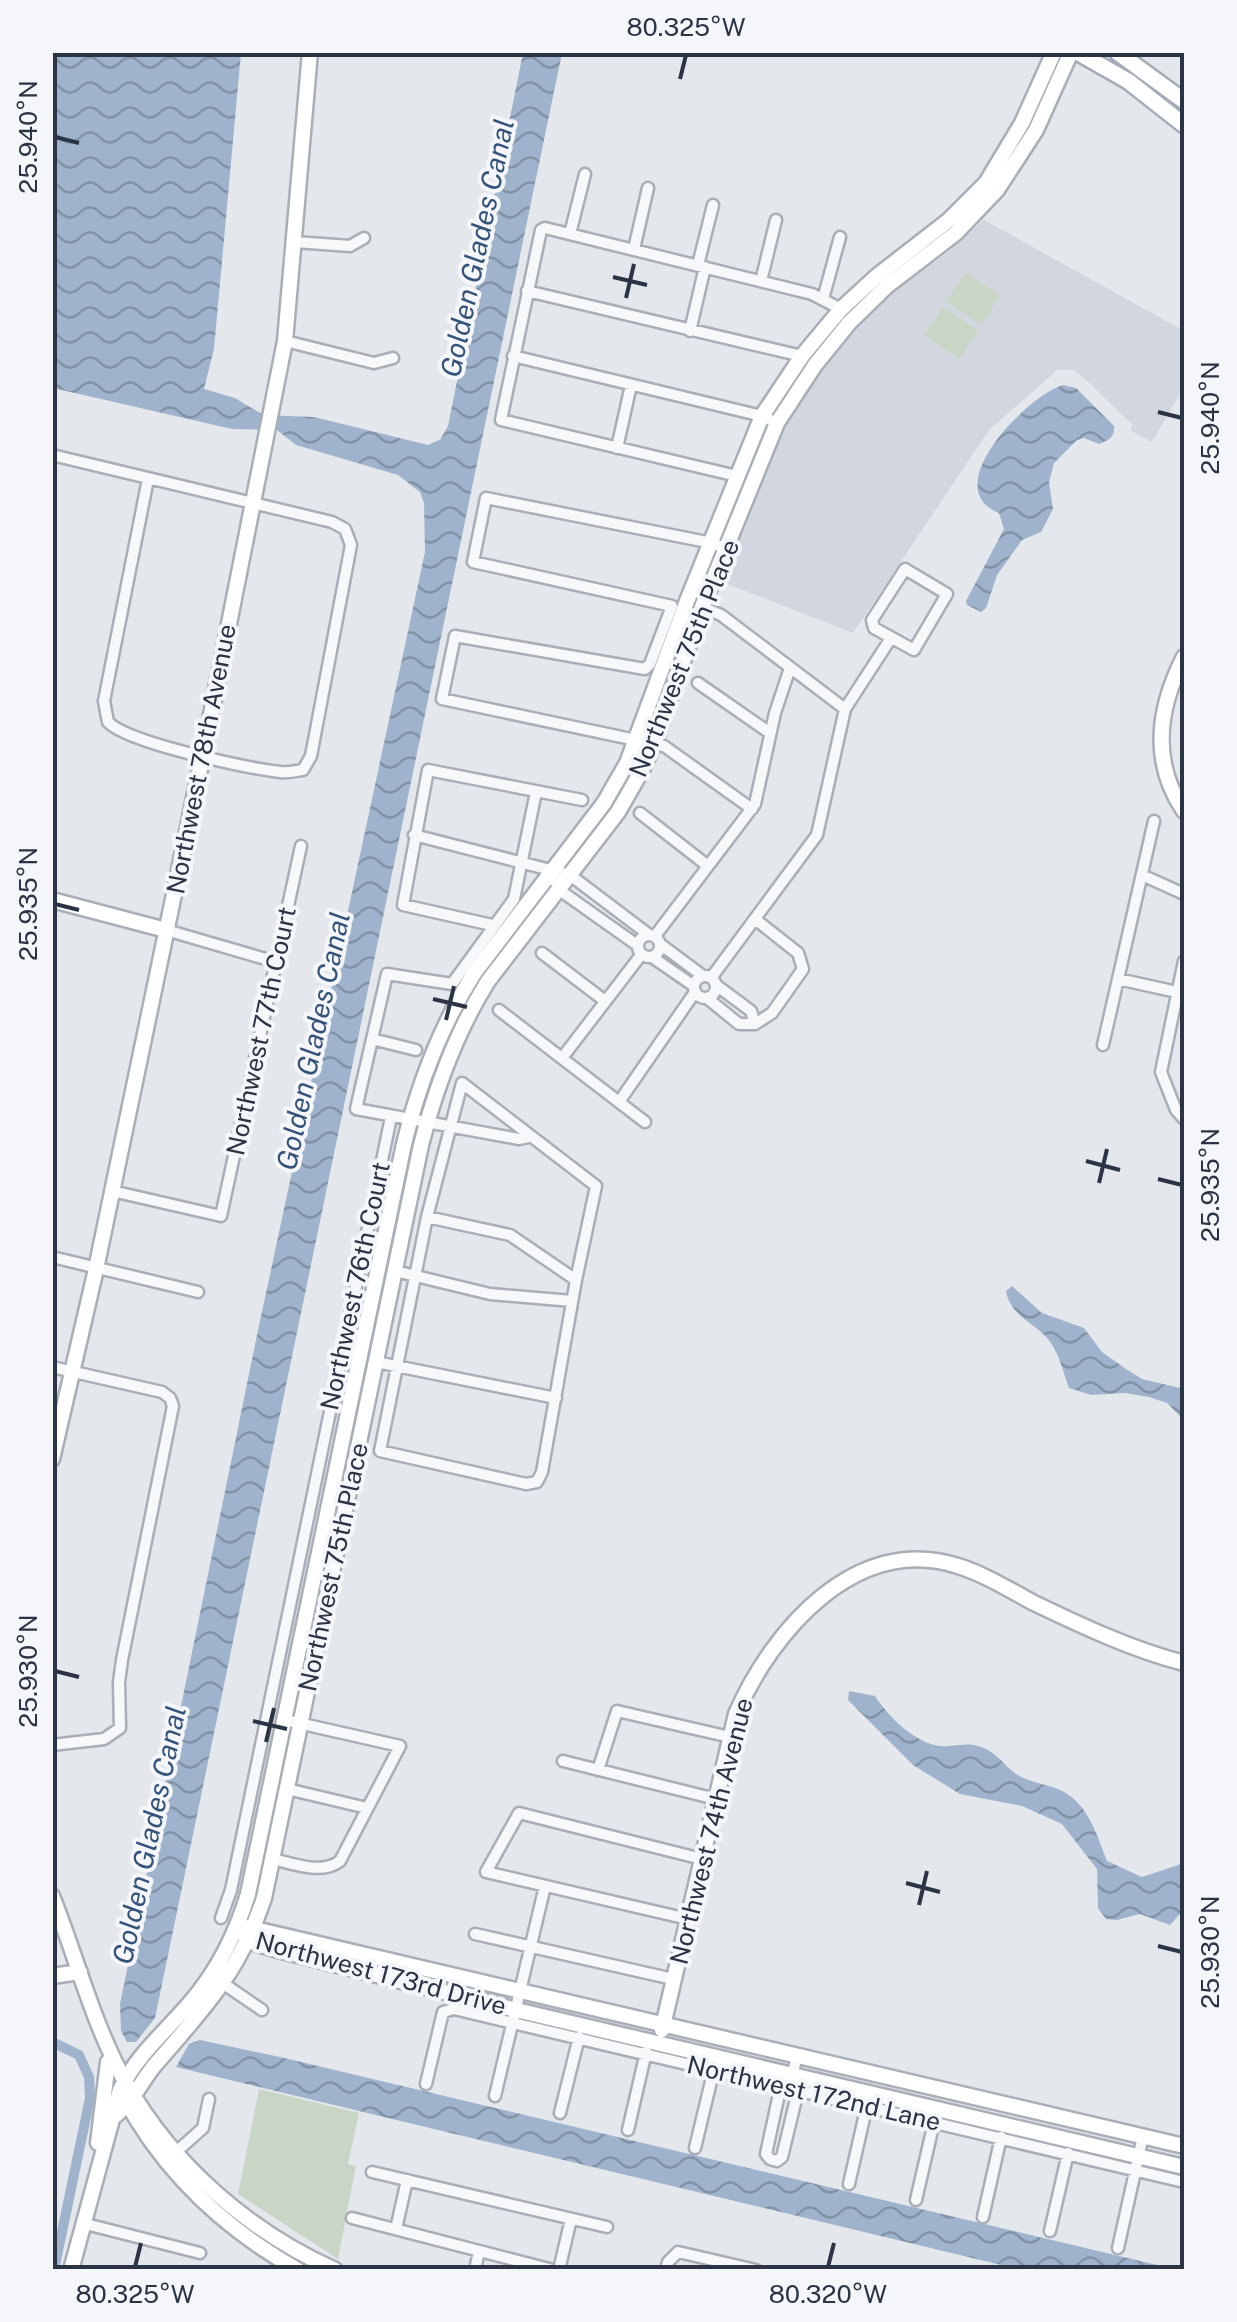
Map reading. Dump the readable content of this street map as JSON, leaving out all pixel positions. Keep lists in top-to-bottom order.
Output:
{
  "streets": {
    "street": [
      "Northwest 75th Place",
      "Northwest 78th Avenue",
      "Northwest 77th Court",
      "Northwest 76th Court",
      "Northwest 74th Avenue",
      "Northwest 173rd Drive",
      "Northwest 172nd Lane"
    ]
  },
  "crossings": [
    ["Northwest 75th Place", "Northwest 173rd Drive"],
    ["Northwest 78th Avenue", "Northwest 77th Court"],
    ["Northwest 74th Avenue", "Northwest 173rd Drive"],
    ["Northwest 74th Avenue", "Northwest 172nd Lane"],
    ["Northwest 173rd Drive", "Northwest 172nd Lane"]
  ],
  "water": ["Golden Glades Canal"],
  "coordinates": [
    "80.325°W",
    "25.940°N",
    "25.935°N",
    "25.930°N",
    "80.320°W"
  ]
}
